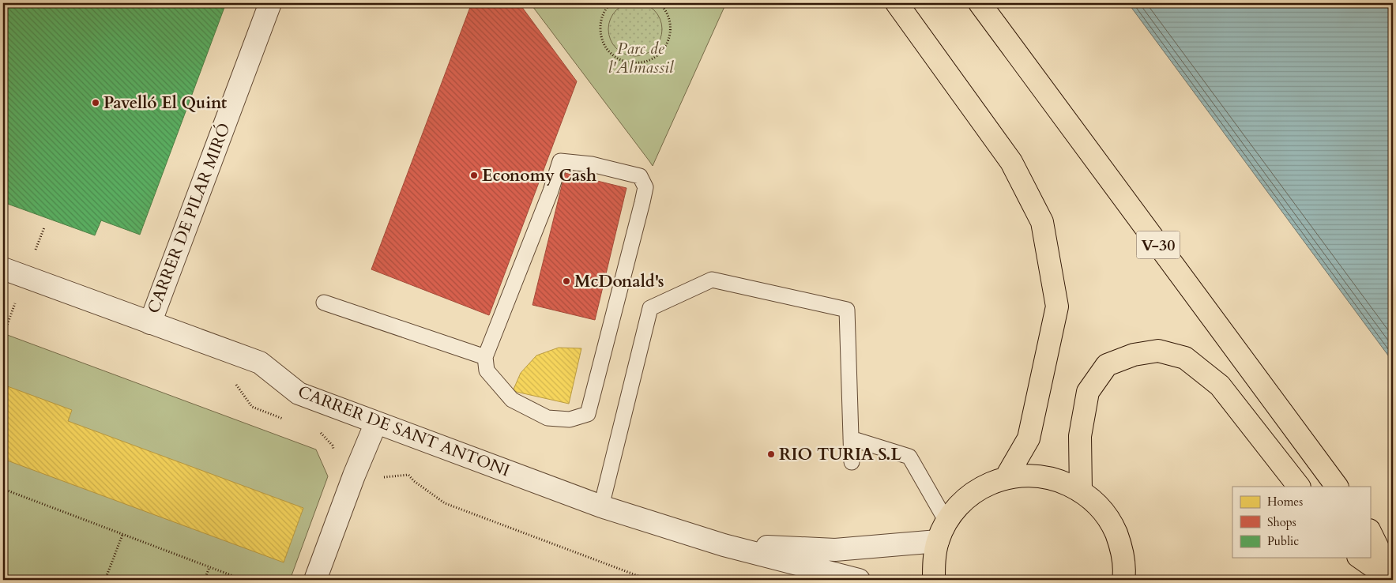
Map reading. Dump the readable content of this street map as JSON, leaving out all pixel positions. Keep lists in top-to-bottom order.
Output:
{
  "streets": {
    "highway": ["V-30"],
    "street": ["CARRER DE PILAR MIRÓ", "CARRER DE SANT ANTONI"]
  },
  "crossings": [
    ["CARRER DE PILAR MIRÓ", "CARRER DE SANT ANTONI"]
  ],
  "parks": ["Parc de l'Almassil"],
  "places": [
    "Pavelló El Quint",
    "Economy Cash",
    "McDonald's",
    "RIO TURIA S.L"
  ],
  "legend": ["Homes", "Shops", "Public"]
}
